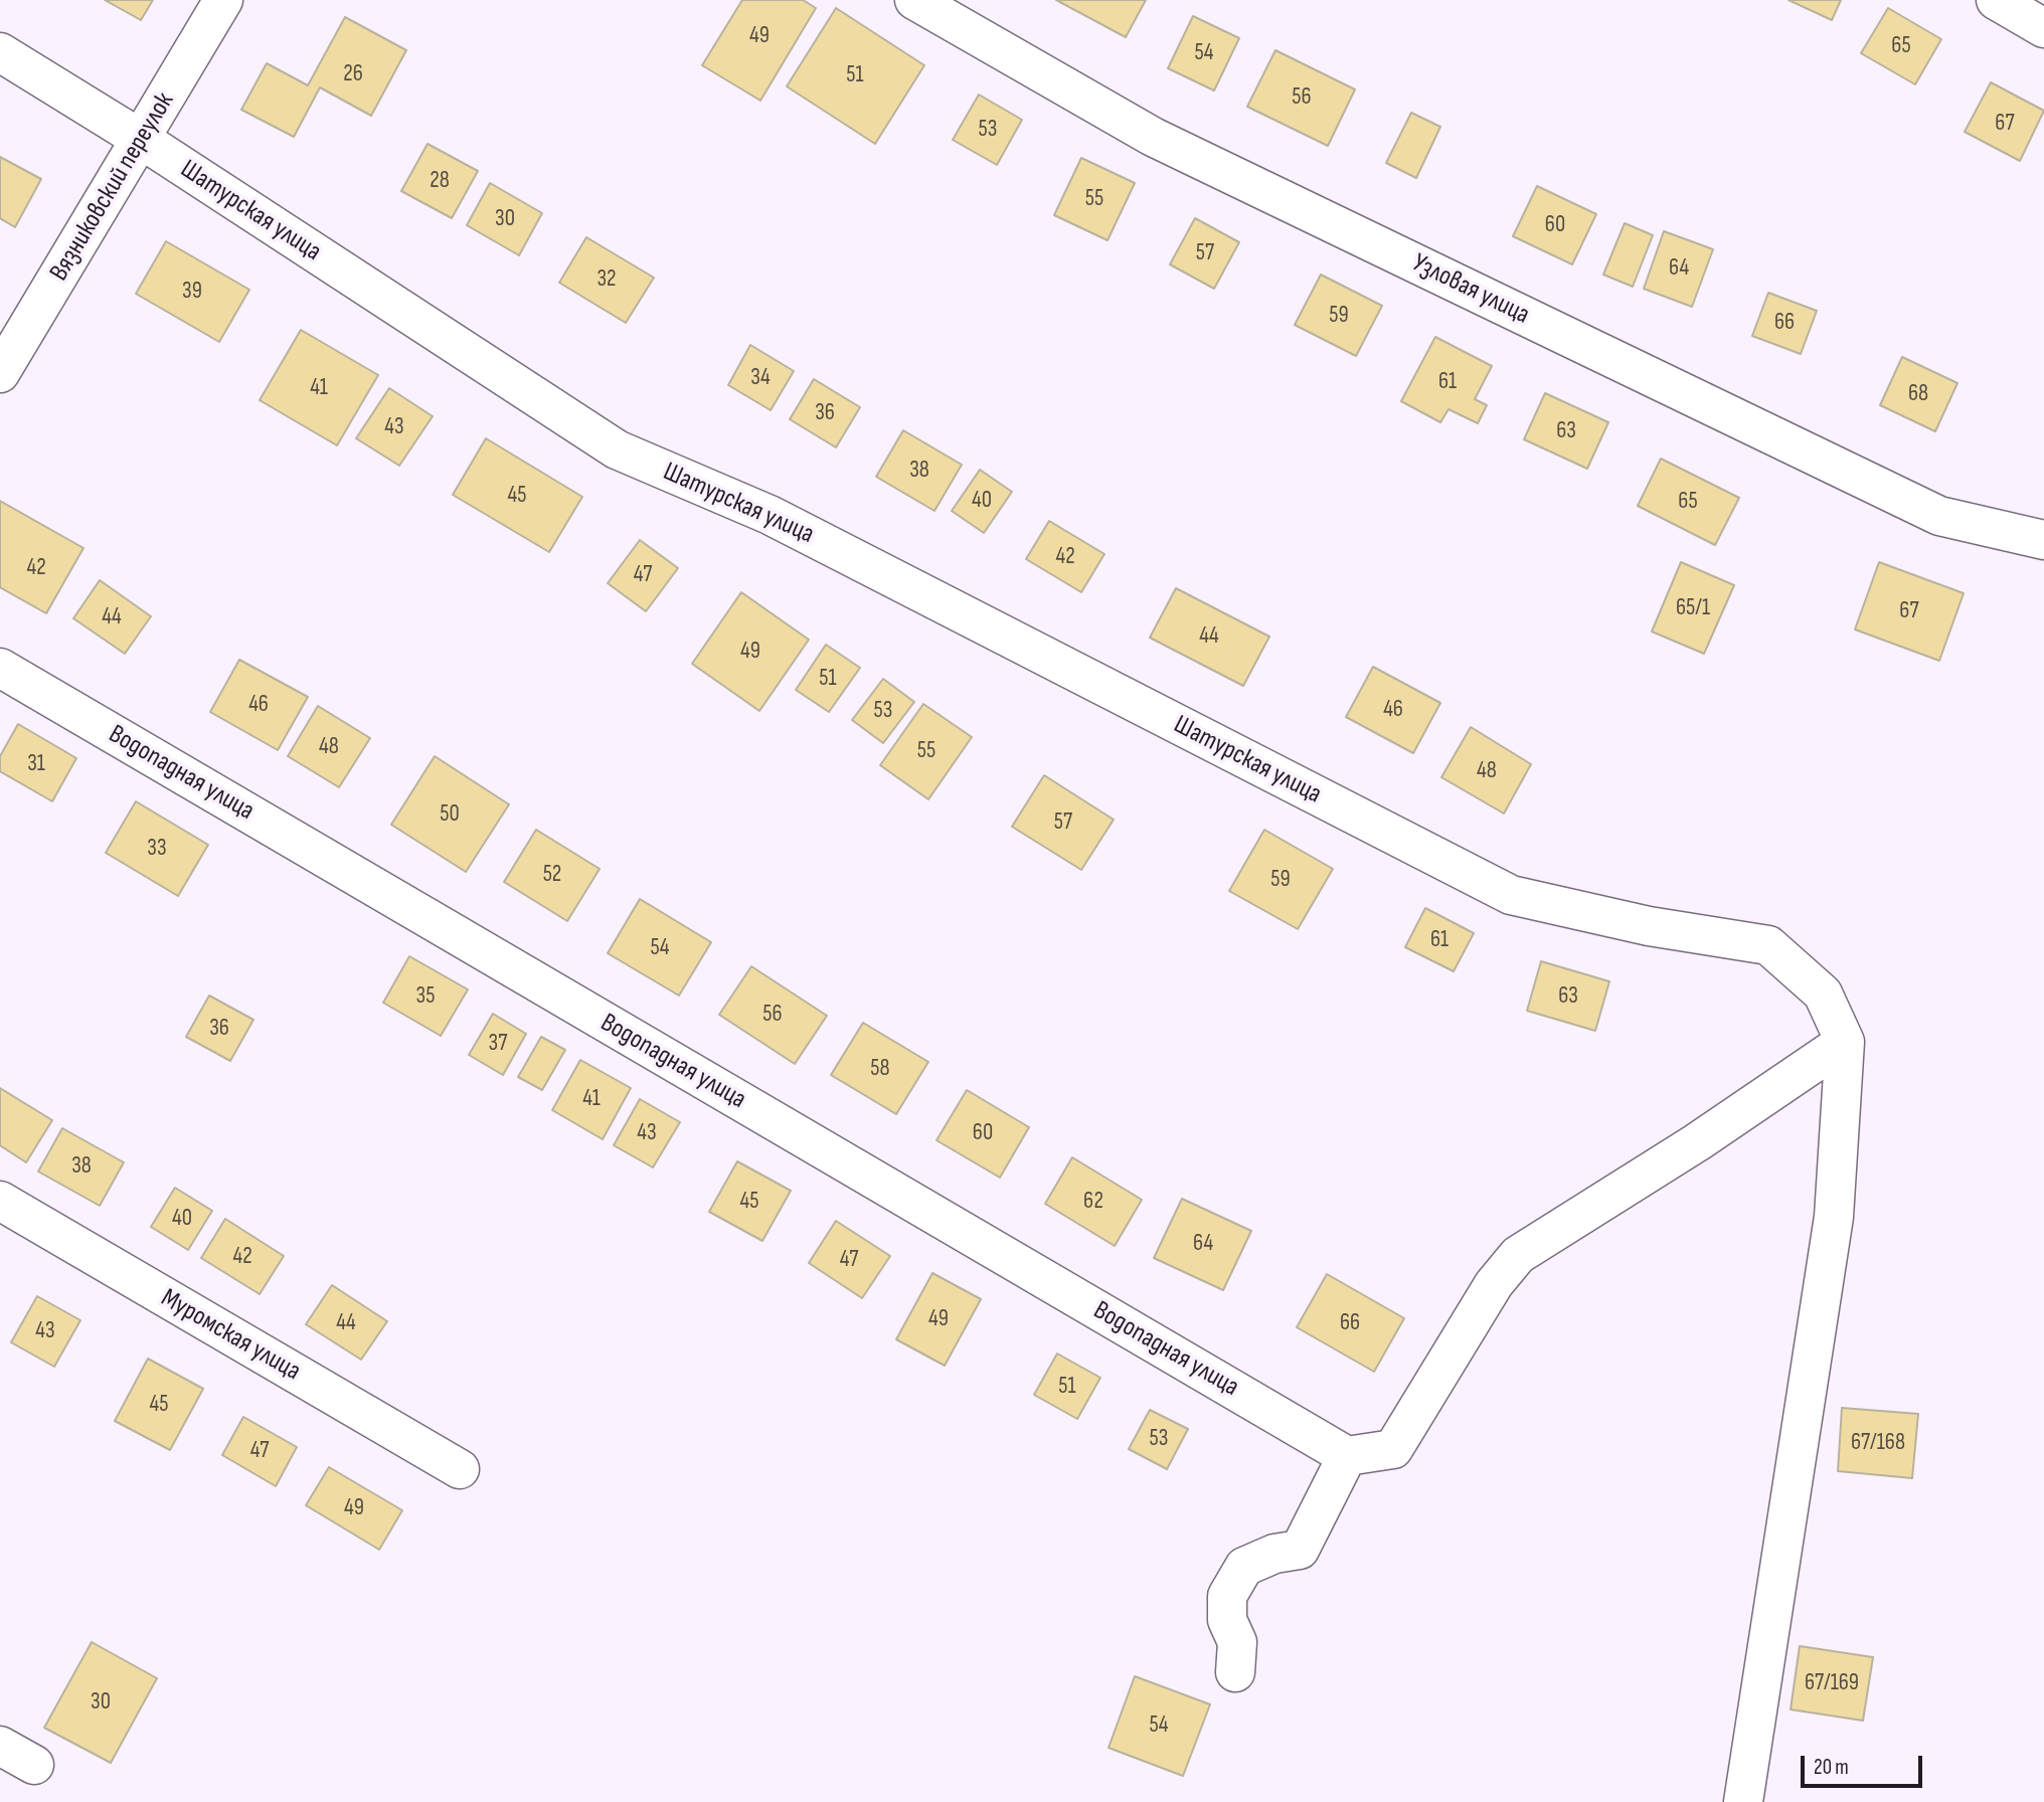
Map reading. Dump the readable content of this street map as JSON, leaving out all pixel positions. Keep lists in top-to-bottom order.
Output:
{
  "streets": {
    "street": [
      "Вязниковский переулок",
      "Шатурская улица",
      "Узловая улица",
      "Водопадная улица",
      "Муромская улица"
    ]
  },
  "crossings": [
    ["Вязниковский переулок", "Шатурская улица"]
  ],
  "house_numbers": [
    "49",
    "65",
    "54",
    "26",
    "51",
    "56",
    "67",
    "53",
    "28",
    "55",
    "30",
    "60",
    "57",
    "64",
    "32",
    "39",
    "59",
    "66",
    "34",
    "61",
    "41",
    "68",
    "36",
    "43",
    "63",
    "38",
    "45",
    "40",
    "65",
    "42",
    "42",
    "47",
    "65/1",
    "67",
    "44",
    "44",
    "49",
    "51",
    "46",
    "46",
    "53",
    "48",
    "55",
    "31",
    "48",
    "50",
    "57",
    "33",
    "52",
    "59",
    "61",
    "54",
    "35",
    "63",
    "56",
    "36",
    "37",
    "58",
    "41",
    "43",
    "60",
    "38",
    "45",
    "62",
    "40",
    "64",
    "42",
    "47",
    "49",
    "44",
    "66",
    "43",
    "51",
    "45",
    "53",
    "67/168",
    "47",
    "49",
    "67/169",
    "30",
    "54"
  ],
  "scale_bar": "20 m"
}
